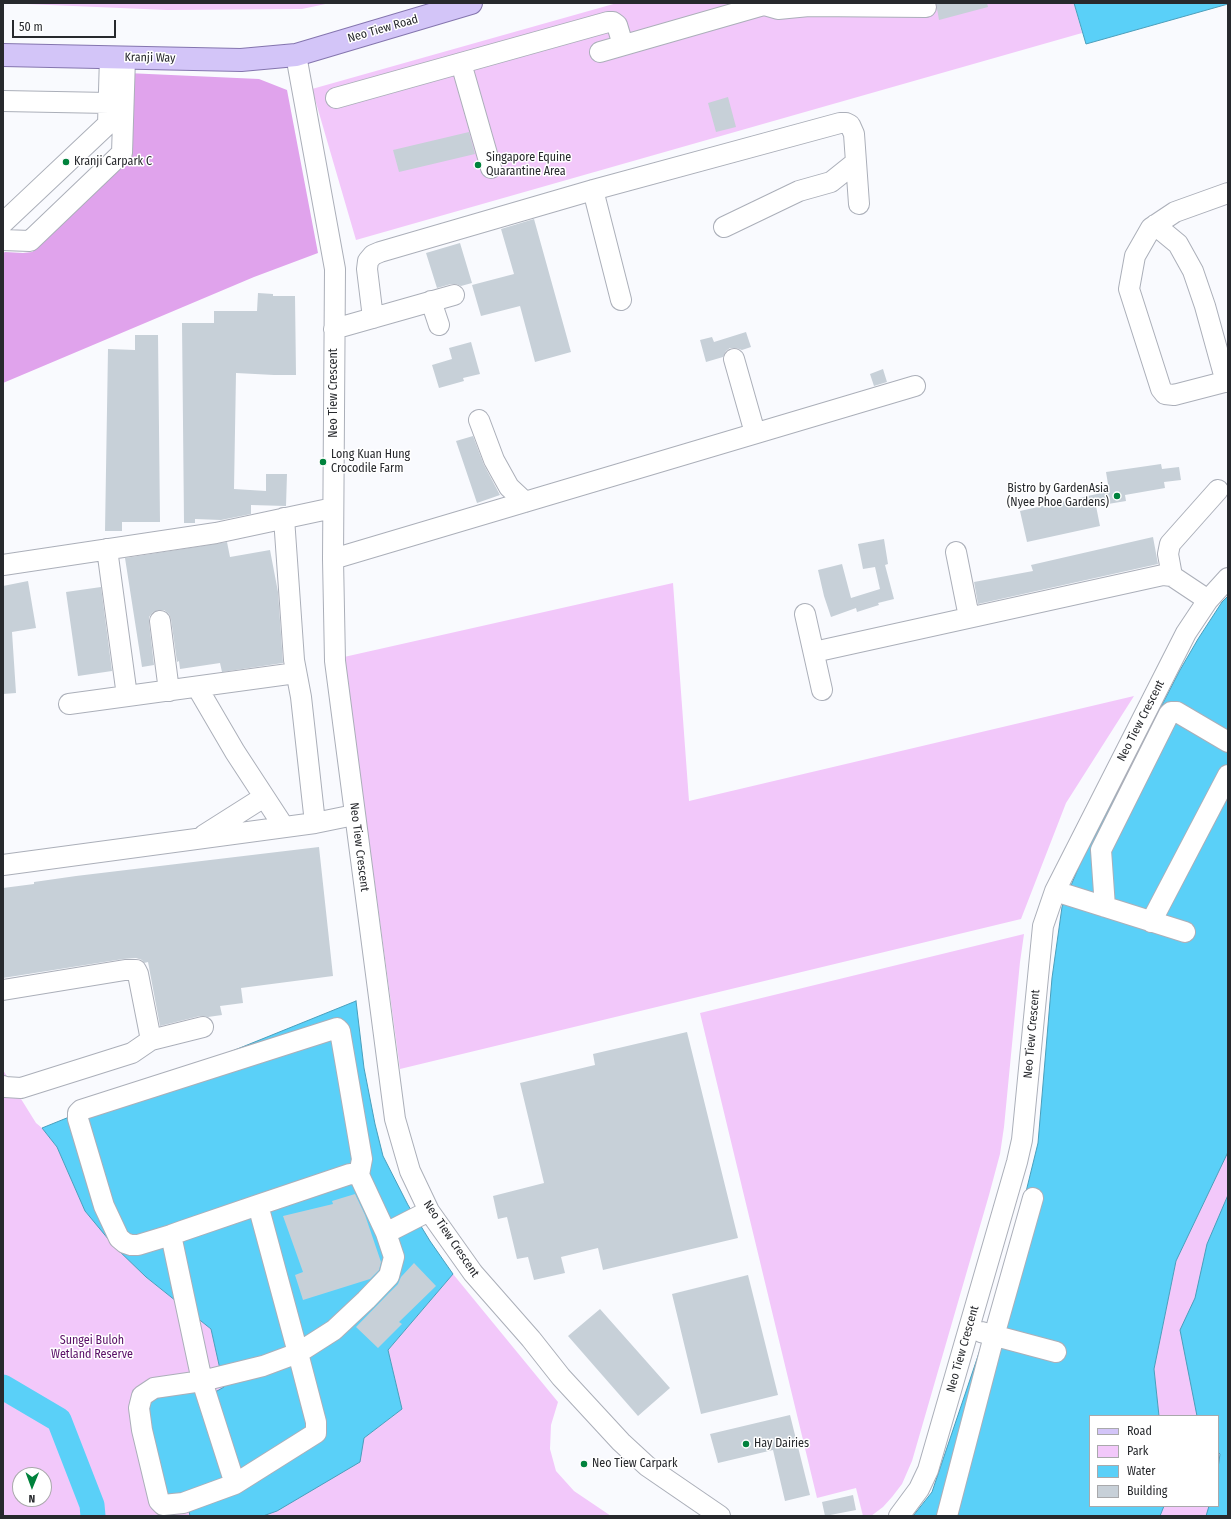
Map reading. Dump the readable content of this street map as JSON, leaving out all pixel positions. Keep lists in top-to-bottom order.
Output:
{
  "streets": {
    "main road": ["Neo Tiew Road", "Kranji Way"],
    "street": ["Neo Tiew Crescent"]
  },
  "crossings": [
    ["Neo Tiew Road", "Kranji Way"],
    ["Neo Tiew Road", "Neo Tiew Crescent"],
    ["Kranji Way", "Neo Tiew Crescent"]
  ],
  "parks": ["Sungei Buloh Wetland Reserve"],
  "places": [
    "Kranji Carpark C",
    "Singapore Equine Quarantine Area",
    "Long Kuan Hung Crocodile Farm",
    "Bistro by GardenAsia (Nyee Phoe Gardens)",
    "Hay Dairies",
    "Neo Tiew Carpark"
  ],
  "legend": [
    "Road",
    "Park",
    "Water",
    "Building"
  ],
  "scale_bar": "50 m",
  "north": "bottom"
}
